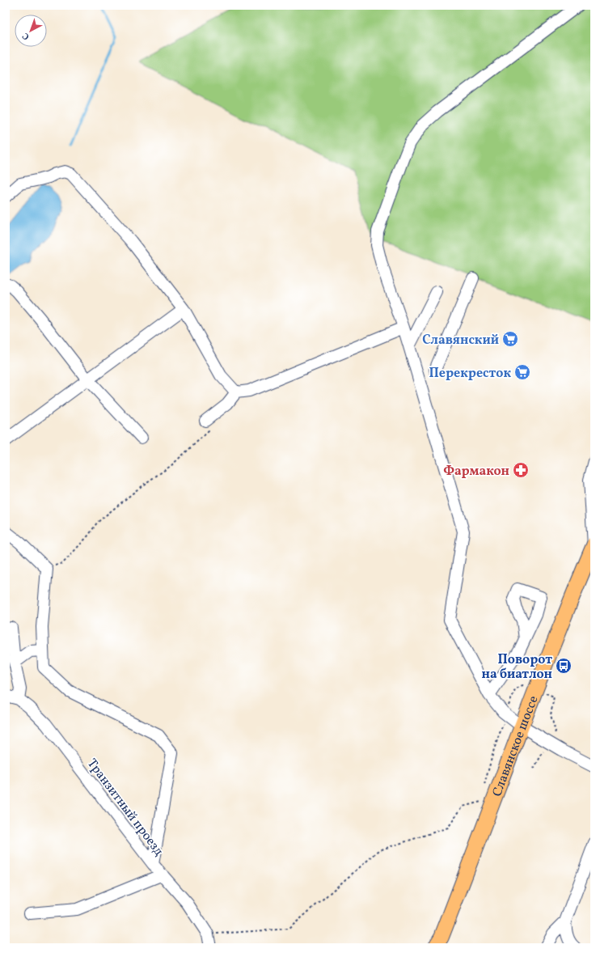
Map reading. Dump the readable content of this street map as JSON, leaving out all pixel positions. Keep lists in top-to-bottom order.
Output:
{
  "streets": {
    "main road": ["Славянское шоссе"],
    "street": ["Транзитный проезд"]
  },
  "places": {
    "supermarket": ["Славянский", "Перекресток"],
    "pharmacy": ["Фармакон"],
    "bus stop": ["Поворот на биатлон"]
  },
  "north": "bottom left"
}
